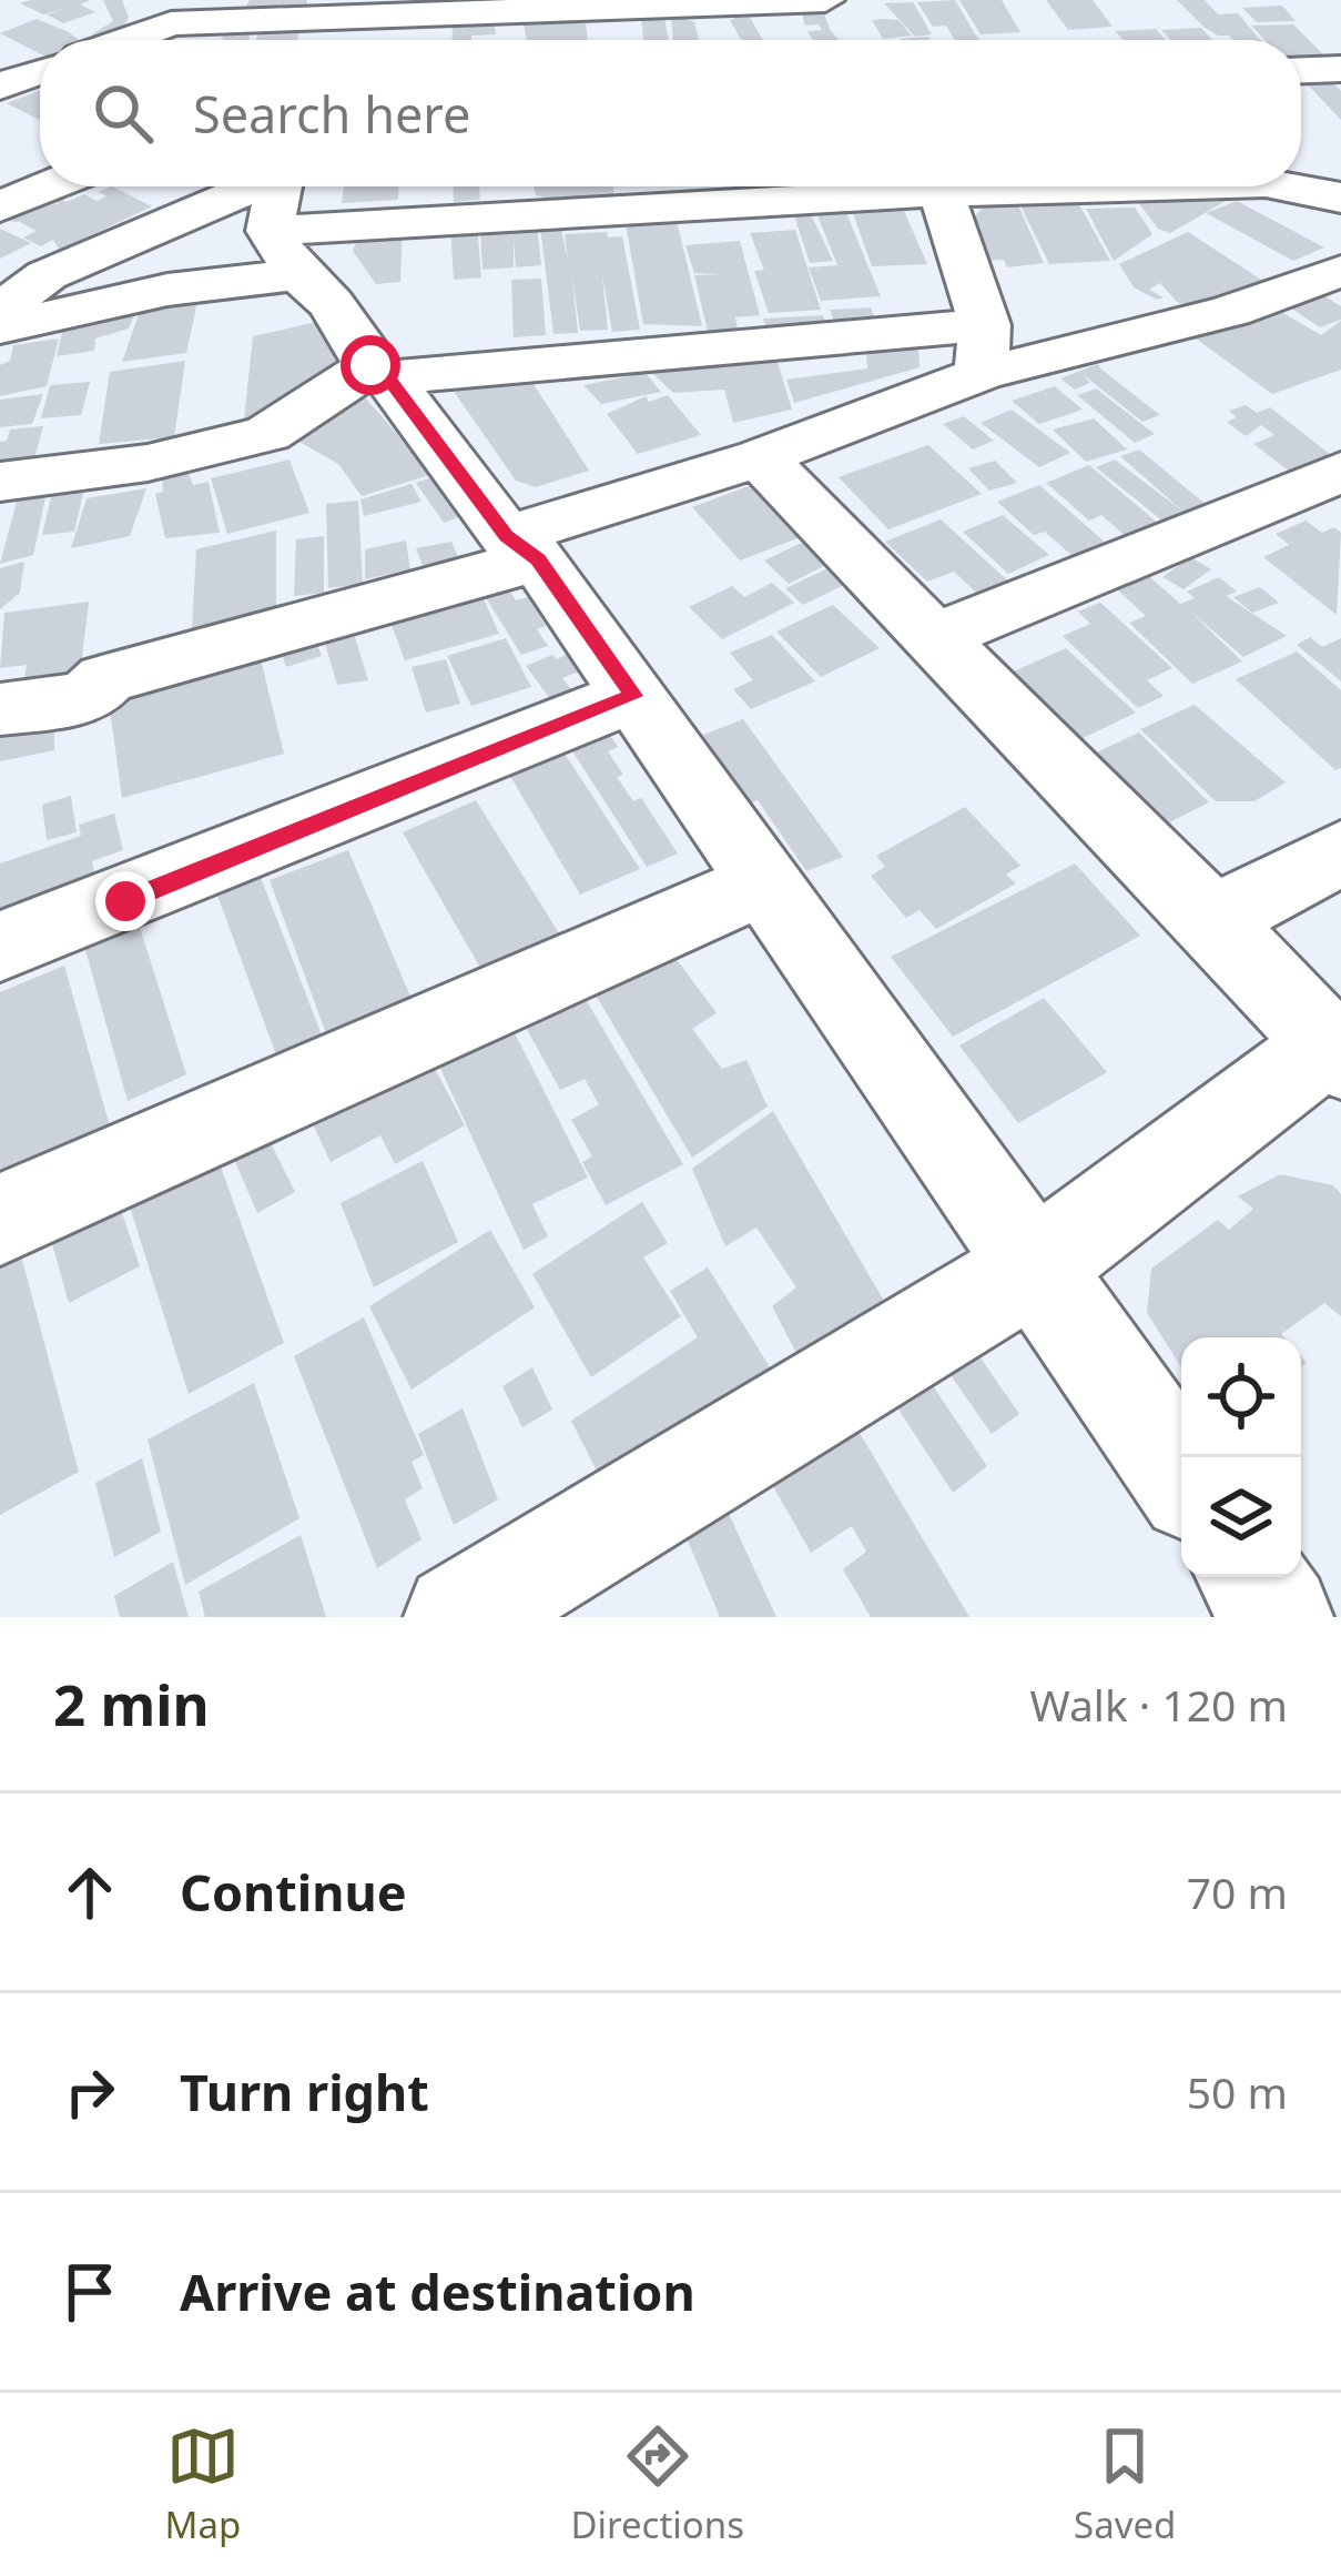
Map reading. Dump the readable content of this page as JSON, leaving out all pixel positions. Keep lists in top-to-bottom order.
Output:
{
  "page": {
    "search": "Search here",
    "heading": ["2 min", "Walk · 120 m"],
    "list": [
      ["Continue", "70 m"],
      ["Turn right", "50 m"],
      "Arrive at destination"
    ],
    "nav": ["Map", "Directions", "Saved"]
  }
}
